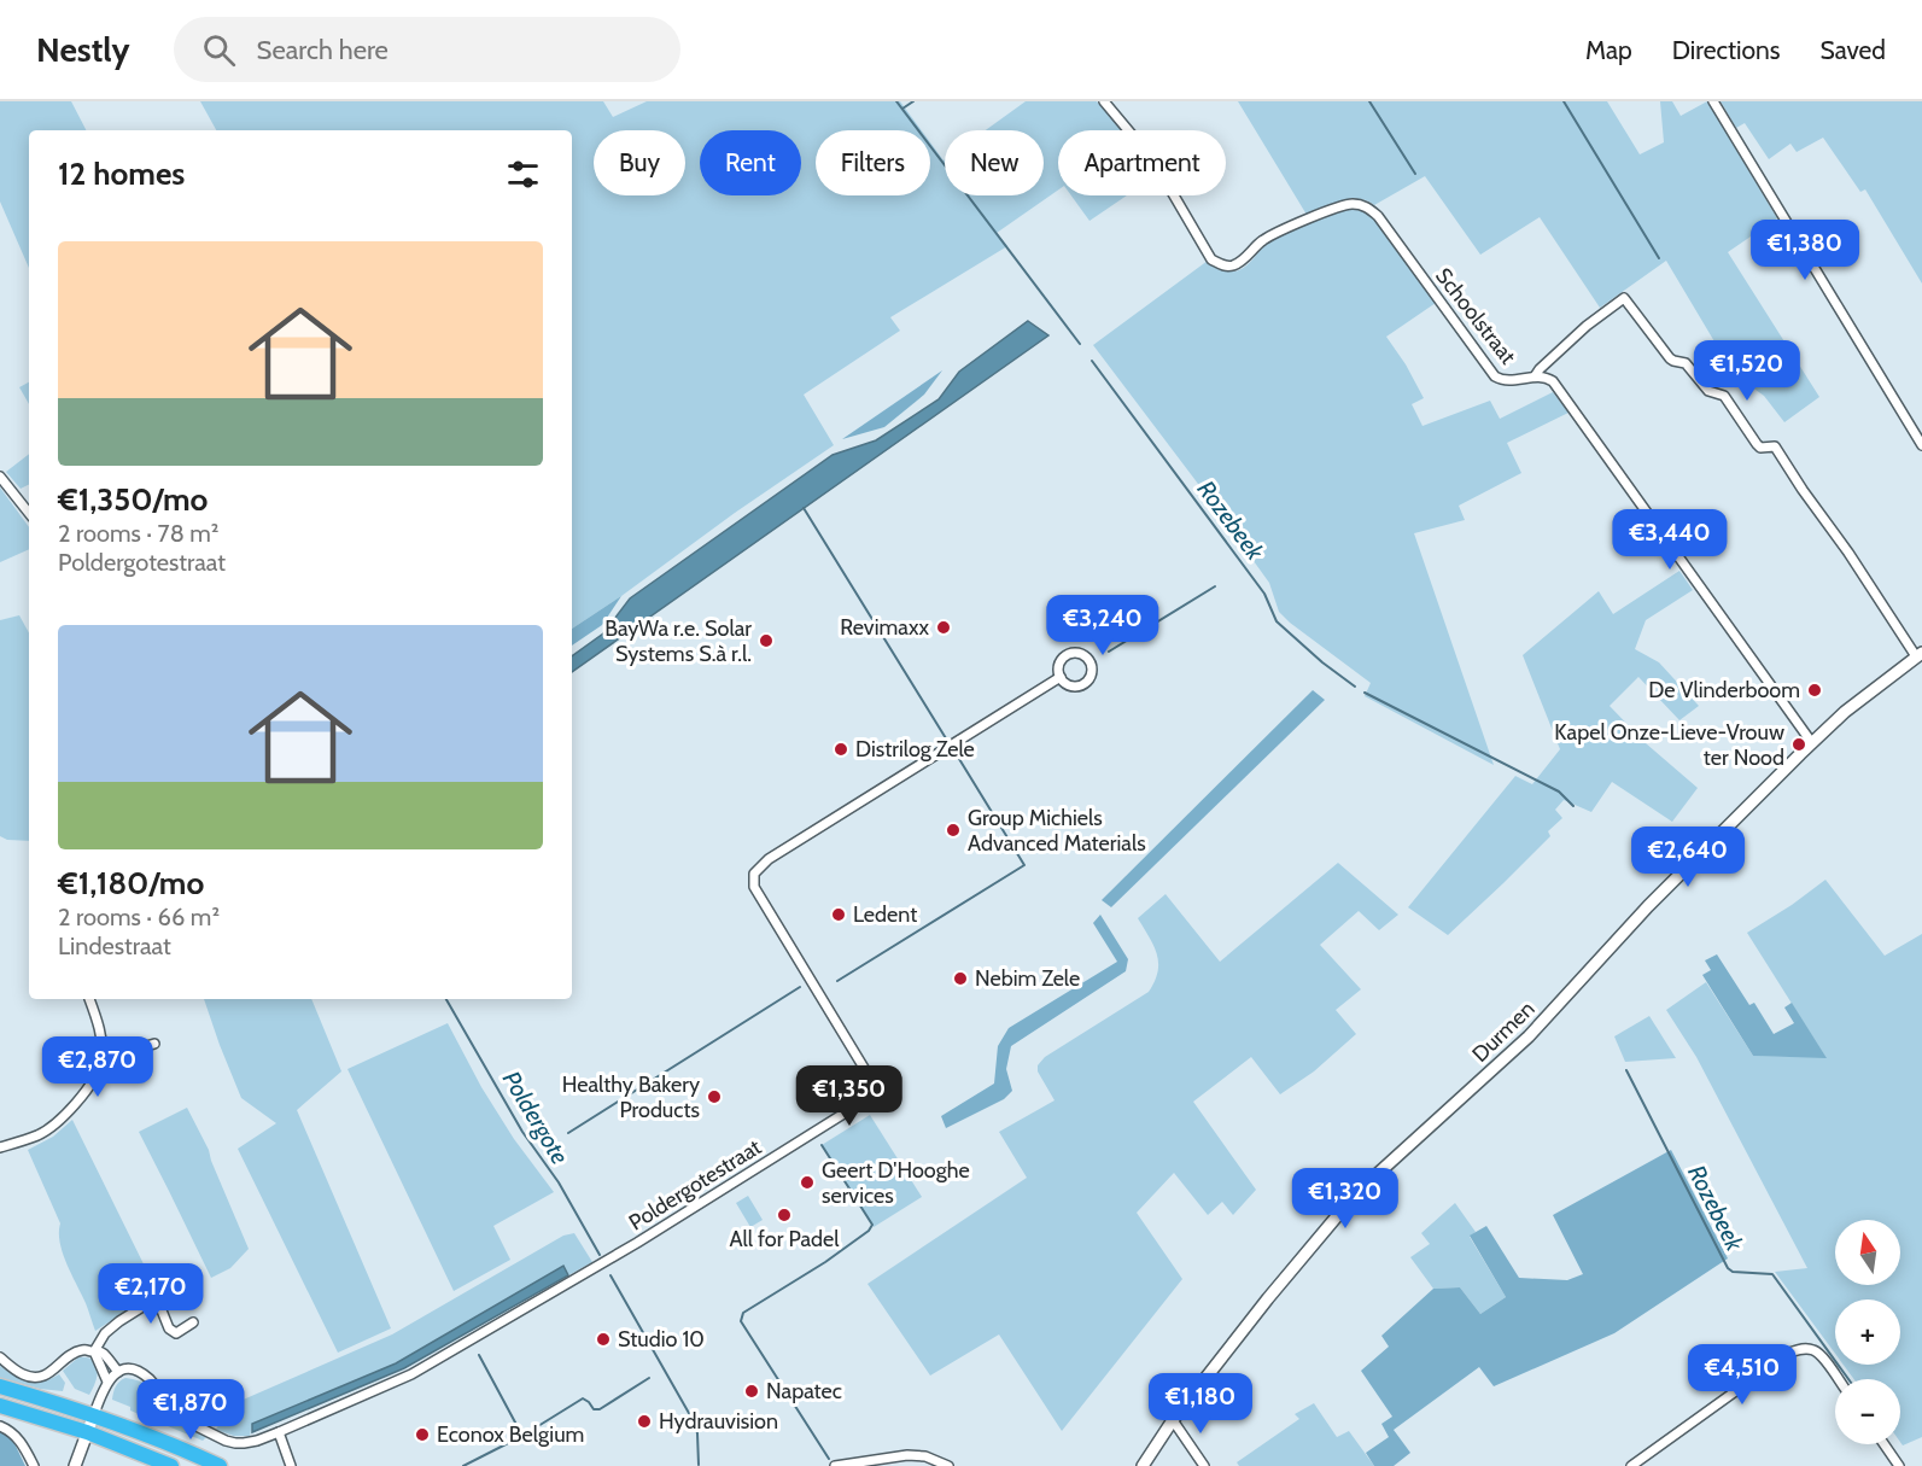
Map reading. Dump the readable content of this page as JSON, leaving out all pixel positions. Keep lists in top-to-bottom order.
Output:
{
  "streets": {
    "street": ["Schoolstraat", "Durmen", "Poldergotestraat"]
  },
  "crossings": [
    ["Schoolstraat", "Durmen"]
  ],
  "water": ["Rozebeek", "Poldergote"],
  "places": [
    "Revimaxx",
    "BayWa r.e. Solar Systems S.à r.l.",
    "De Vlinderboom",
    "Kapel Onze-Lieve-Vrouw ter Nood",
    "Distrilog Zele",
    "Group Michiels Advanced Materials",
    "Ledent",
    "Nebim Zele",
    "Healthy Bakery Products",
    "Geert D'Hooghe services",
    "All for Padel",
    "Studio 10",
    "Napatec",
    "Hydrauvision",
    "Econox Belgium"
  ],
  "north": "top",
  "page": {
    "header": "Nestly",
    "search": "Search here",
    "nav": ["Map", "Directions", "Saved"],
    "chip": [
      "Buy",
      "Rent",
      "Filters",
      "New",
      "Apartment"
    ],
    "heading": "12 homes",
    "list": [
      {
        "name": "€1,350/mo",
        "note": "2 rooms · 78 m² · Poldergotestraat"
      },
      {
        "name": "€1,180/mo",
        "note": "2 rooms · 66 m² · Lindestraat"
      }
    ],
    "price": [
      "€1,380",
      "€1,520",
      "€3,440",
      "€3,240",
      "€2,640",
      "€2,870",
      "€1,350",
      "€1,320",
      "€2,170",
      "€4,510",
      "€1,180",
      "€1,870"
    ],
    "map_buttons": ["+", "−"]
  }
}
